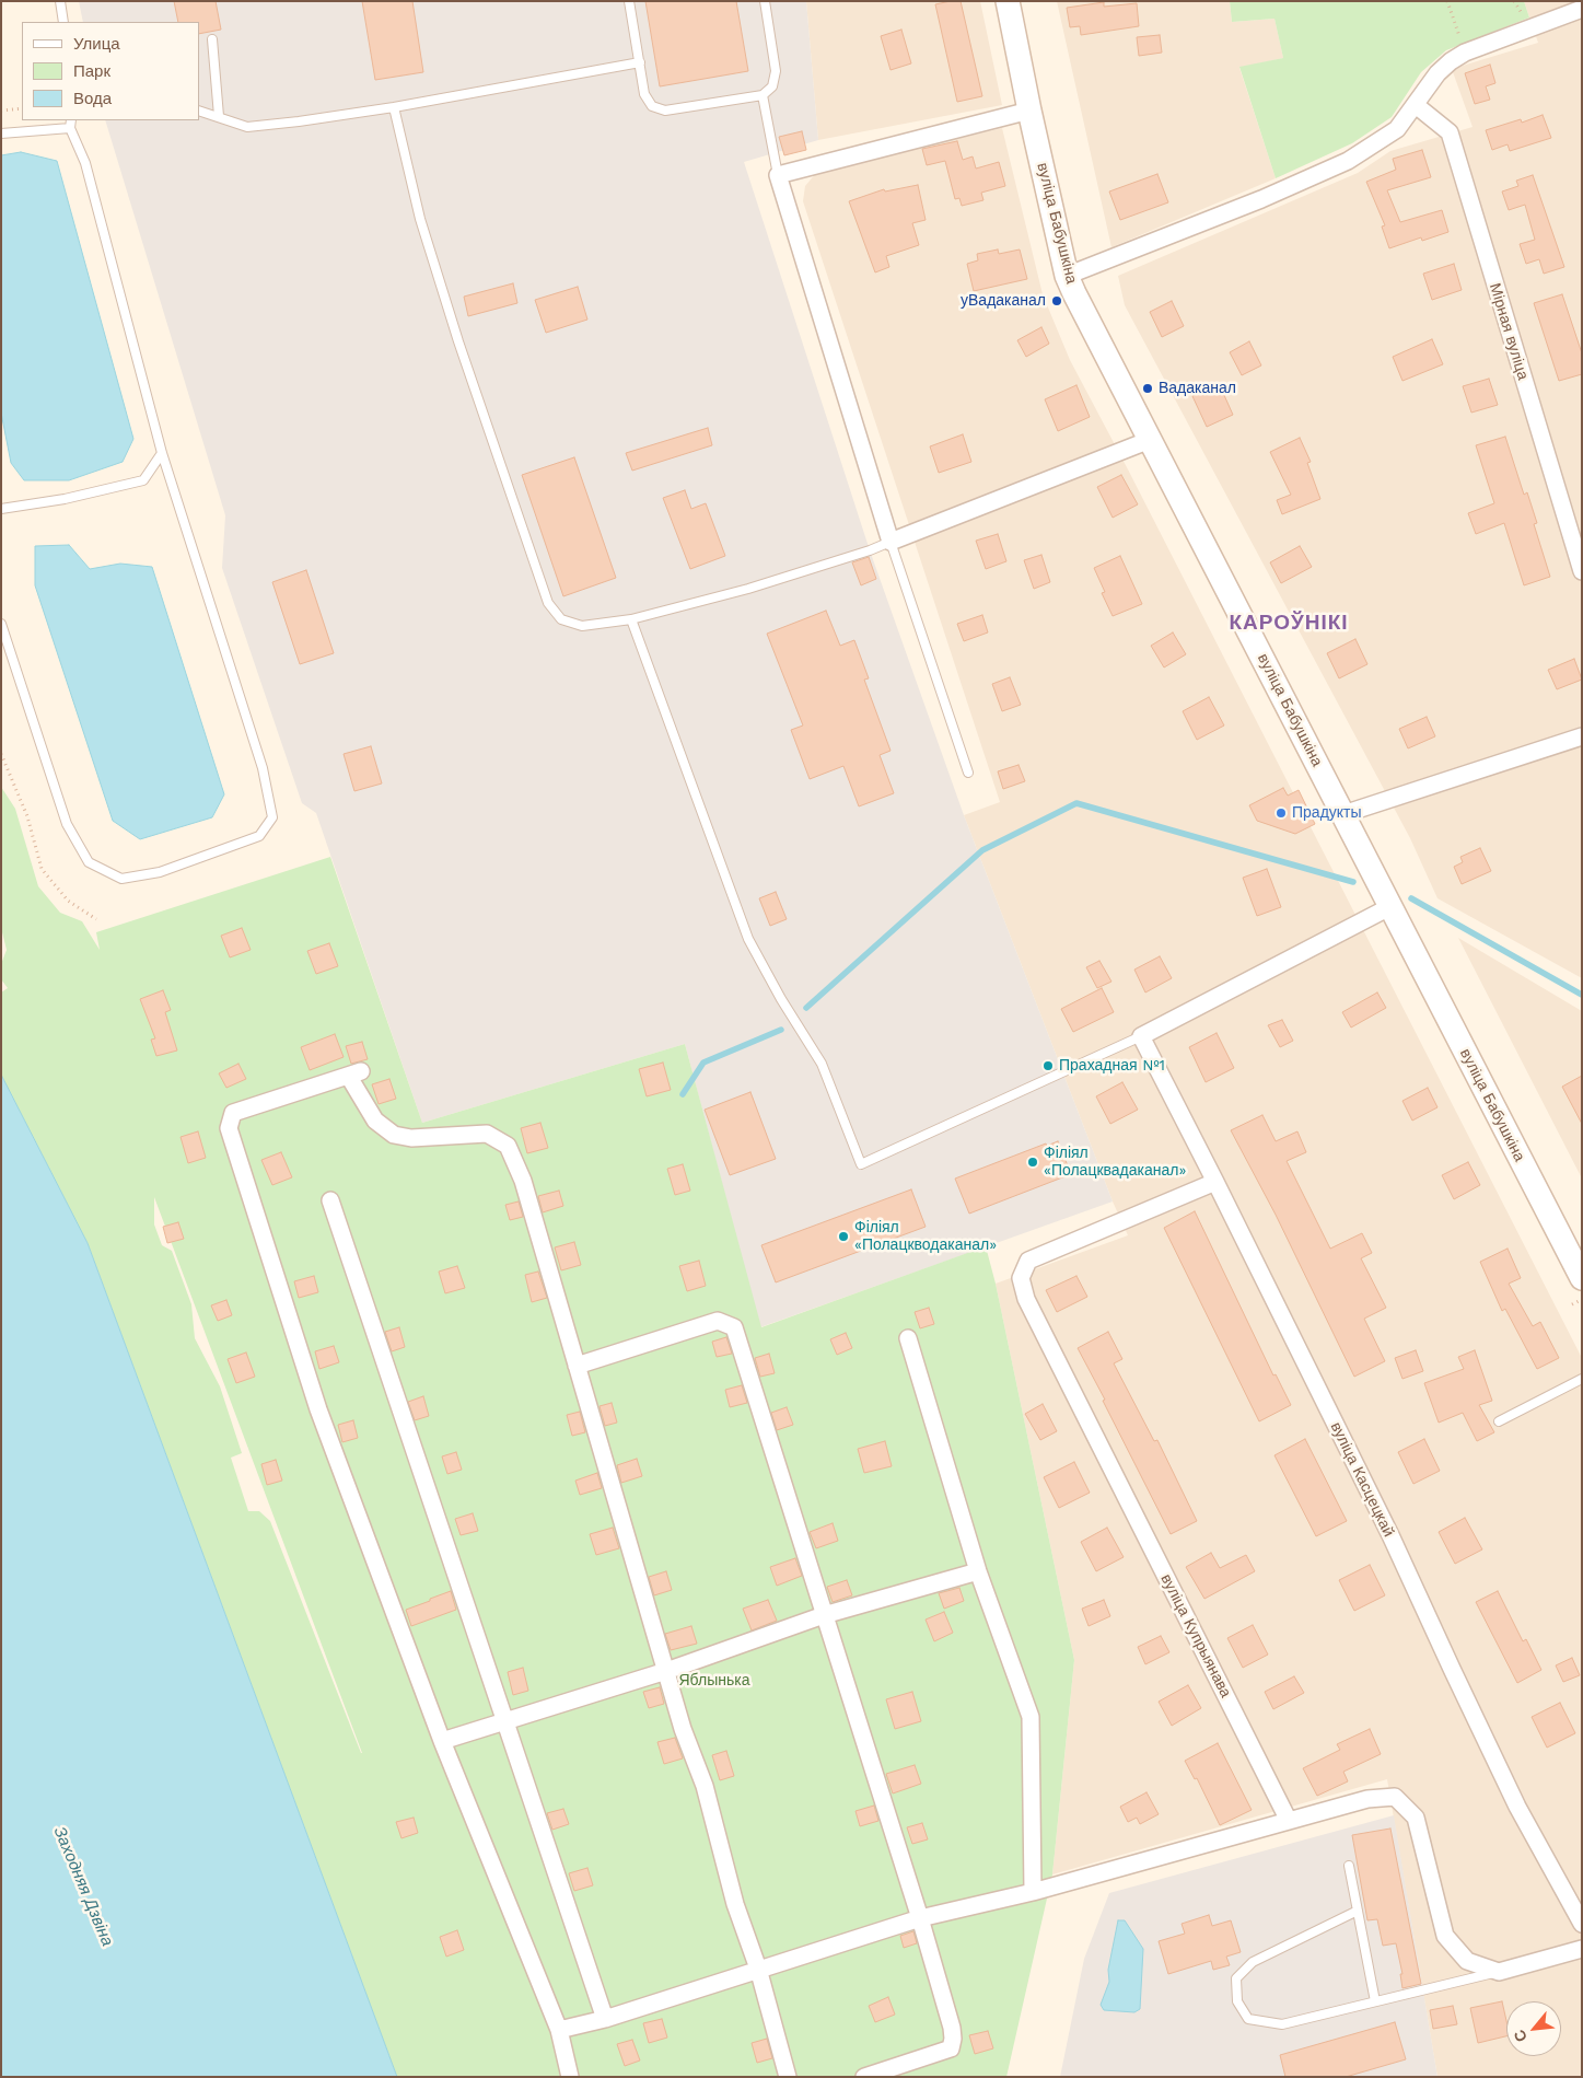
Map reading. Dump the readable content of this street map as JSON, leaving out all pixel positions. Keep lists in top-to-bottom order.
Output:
{
  "streets": {
    "street": [
      "вуліца Бабушкіна",
      "Мірная вуліца",
      "вуліца Касцецкай",
      "вуліца Купрыянава"
    ]
  },
  "crossings": [
    ["вуліца Касцецкай", "вуліца Купрыянава"]
  ],
  "districts": ["КАРОЎНІКІ"],
  "water": ["Заходняя Дзвіна"],
  "parks": ["Яблынька"],
  "places": [
    "уВадаканал",
    "Вадаканал",
    "Прадукты",
    "Прахадная №1",
    "Філіял «Полацквадаканал»",
    "Філіял «Полацкводаканал»"
  ],
  "legend": ["Улица", "Парк", "Вода"],
  "north": "bottom left"
}
